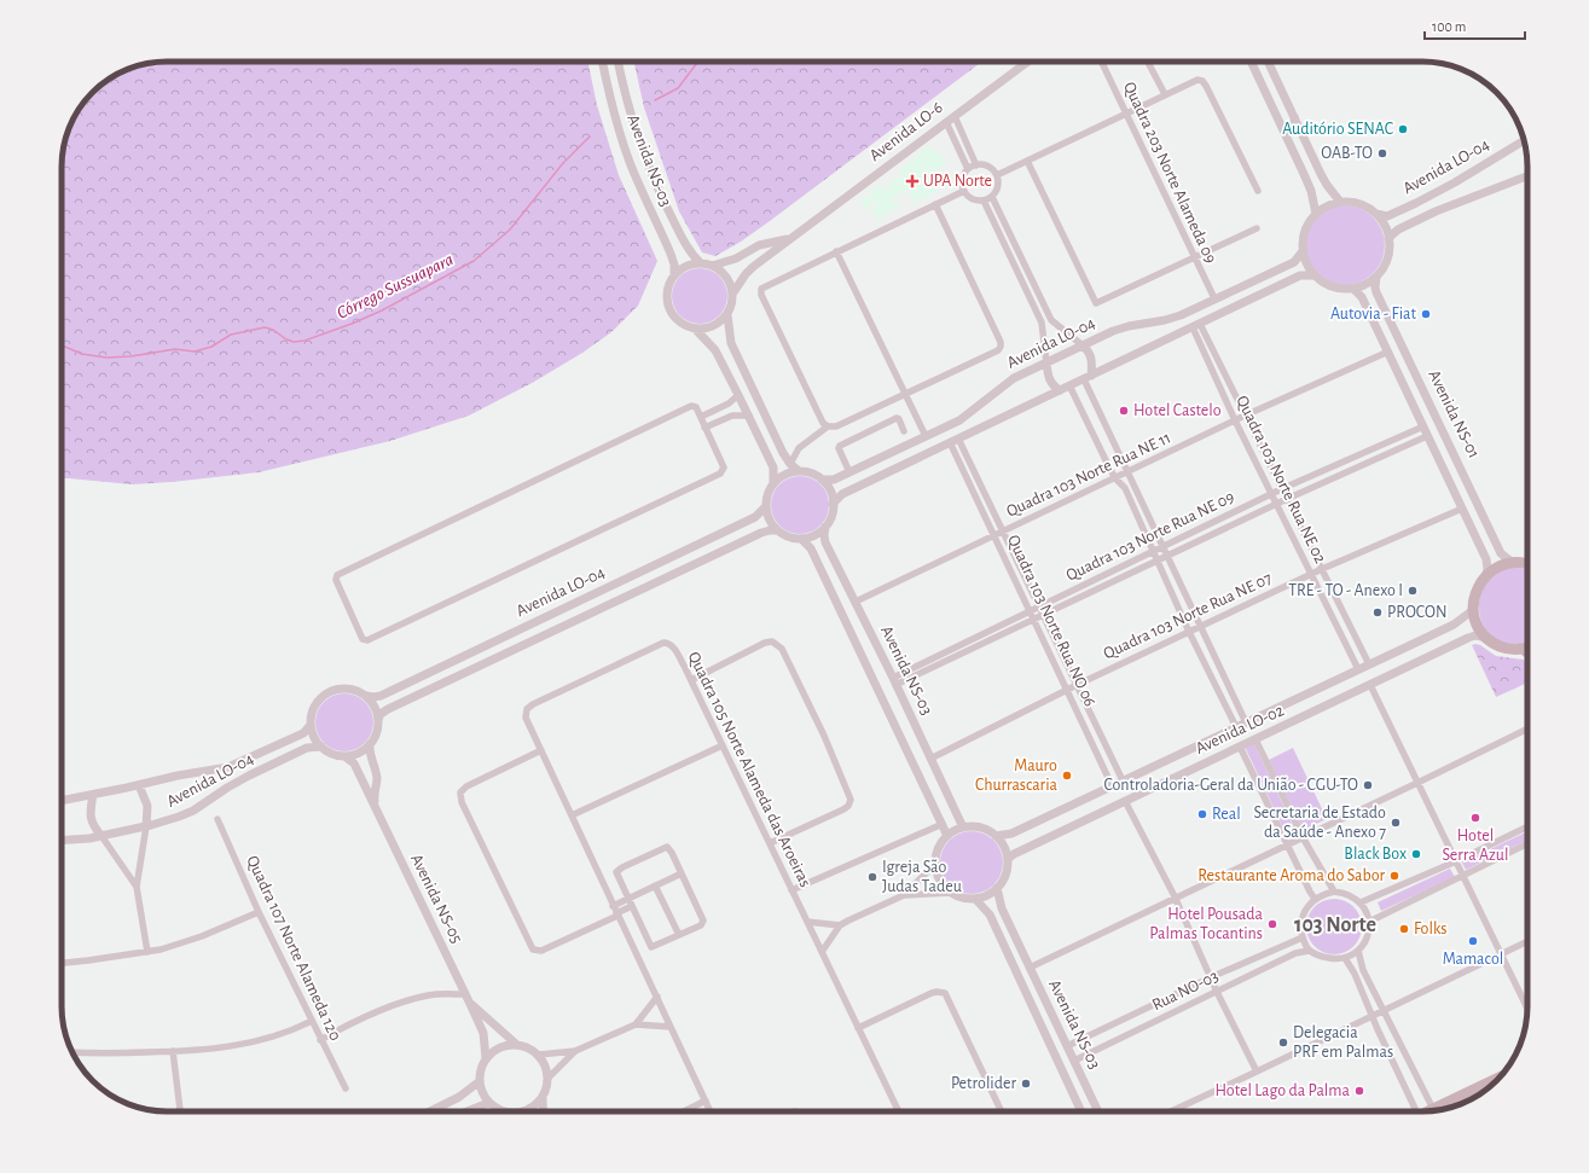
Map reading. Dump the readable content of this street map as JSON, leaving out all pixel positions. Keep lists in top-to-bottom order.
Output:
{
  "streets": {
    "street": [
      "Avenida LO-6",
      "Avenida NS-03",
      "Avenida LO-04",
      "Quadra 203 Norte Alameda 09",
      "Avenida NS-01",
      "Quadra 103 Norte Rua NE 11",
      "Quadra 103 Norte Rua NE 02",
      "Quadra 103 Norte Rua NE 09",
      "Quadra 103 Norte Rua NE 07",
      "Quadra 103 Norte Rua NO 06",
      "Avenida LO-02",
      "Quadra 105 Norte Alameda das Aroeiras",
      "Avenida NS-05",
      "Quadra 107 Norte Alameda 120",
      "Rua NO-03"
    ]
  },
  "crossings": [
    ["Avenida LO-6", "Avenida NS-03"],
    ["Avenida NS-03", "Avenida LO-04"],
    ["Avenida NS-03", "Quadra 103 Norte Rua NE 11"],
    ["Avenida NS-03", "Quadra 103 Norte Rua NE 09"],
    ["Avenida NS-03", "Quadra 103 Norte Rua NE 07"],
    ["Avenida NS-03", "Avenida LO-02"],
    ["Avenida NS-03", "Rua NO-03"],
    ["Avenida LO-04", "Quadra 203 Norte Alameda 09"],
    ["Avenida LO-04", "Avenida NS-01"],
    ["Avenida LO-04", "Avenida NS-05"],
    ["Avenida NS-01", "Quadra 103 Norte Rua NE 11"],
    ["Avenida NS-01", "Quadra 103 Norte Rua NE 09"],
    ["Avenida NS-01", "Quadra 103 Norte Rua NE 07"],
    ["Quadra 103 Norte Rua NE 11", "Quadra 103 Norte Rua NE 02"],
    ["Quadra 103 Norte Rua NE 11", "Quadra 103 Norte Rua NO 06"],
    ["Quadra 103 Norte Rua NE 02", "Quadra 103 Norte Rua NE 09"],
    ["Quadra 103 Norte Rua NE 02", "Quadra 103 Norte Rua NE 07"],
    ["Quadra 103 Norte Rua NE 02", "Avenida LO-02"],
    ["Quadra 103 Norte Rua NE 09", "Quadra 103 Norte Rua NO 06"],
    ["Quadra 103 Norte Rua NE 07", "Quadra 103 Norte Rua NO 06"],
    ["Quadra 103 Norte Rua NO 06", "Avenida LO-02"]
  ],
  "districts": ["103 Norte"],
  "water": ["Córrego Sussuapara"],
  "places": {
    "other": [
      "Auditório SENAC",
      "OAB-TO",
      "Autovia - Fiat",
      "Hotel Castelo",
      "TRE - TO - Anexo I",
      "PROCON",
      "Mauro Churrascaria",
      "Controladoria-Geral da União - CGU-TO",
      "Real",
      "Hotel Serra Azul",
      "Secretaria de Estado da Saúde - Anexo 7",
      "Black Box",
      "Restaurante Aroma do Sabor",
      "Igreja São Judas Tadeu",
      "Hotel Pousada Palmas Tocantins",
      "Folks",
      "Mamacol",
      "Delegacia PRF em Palmas",
      "Petrolider",
      "Hotel Lago da Palma"
    ],
    "health": ["UPA Norte"]
  },
  "scale_bar": "100 m"
}
